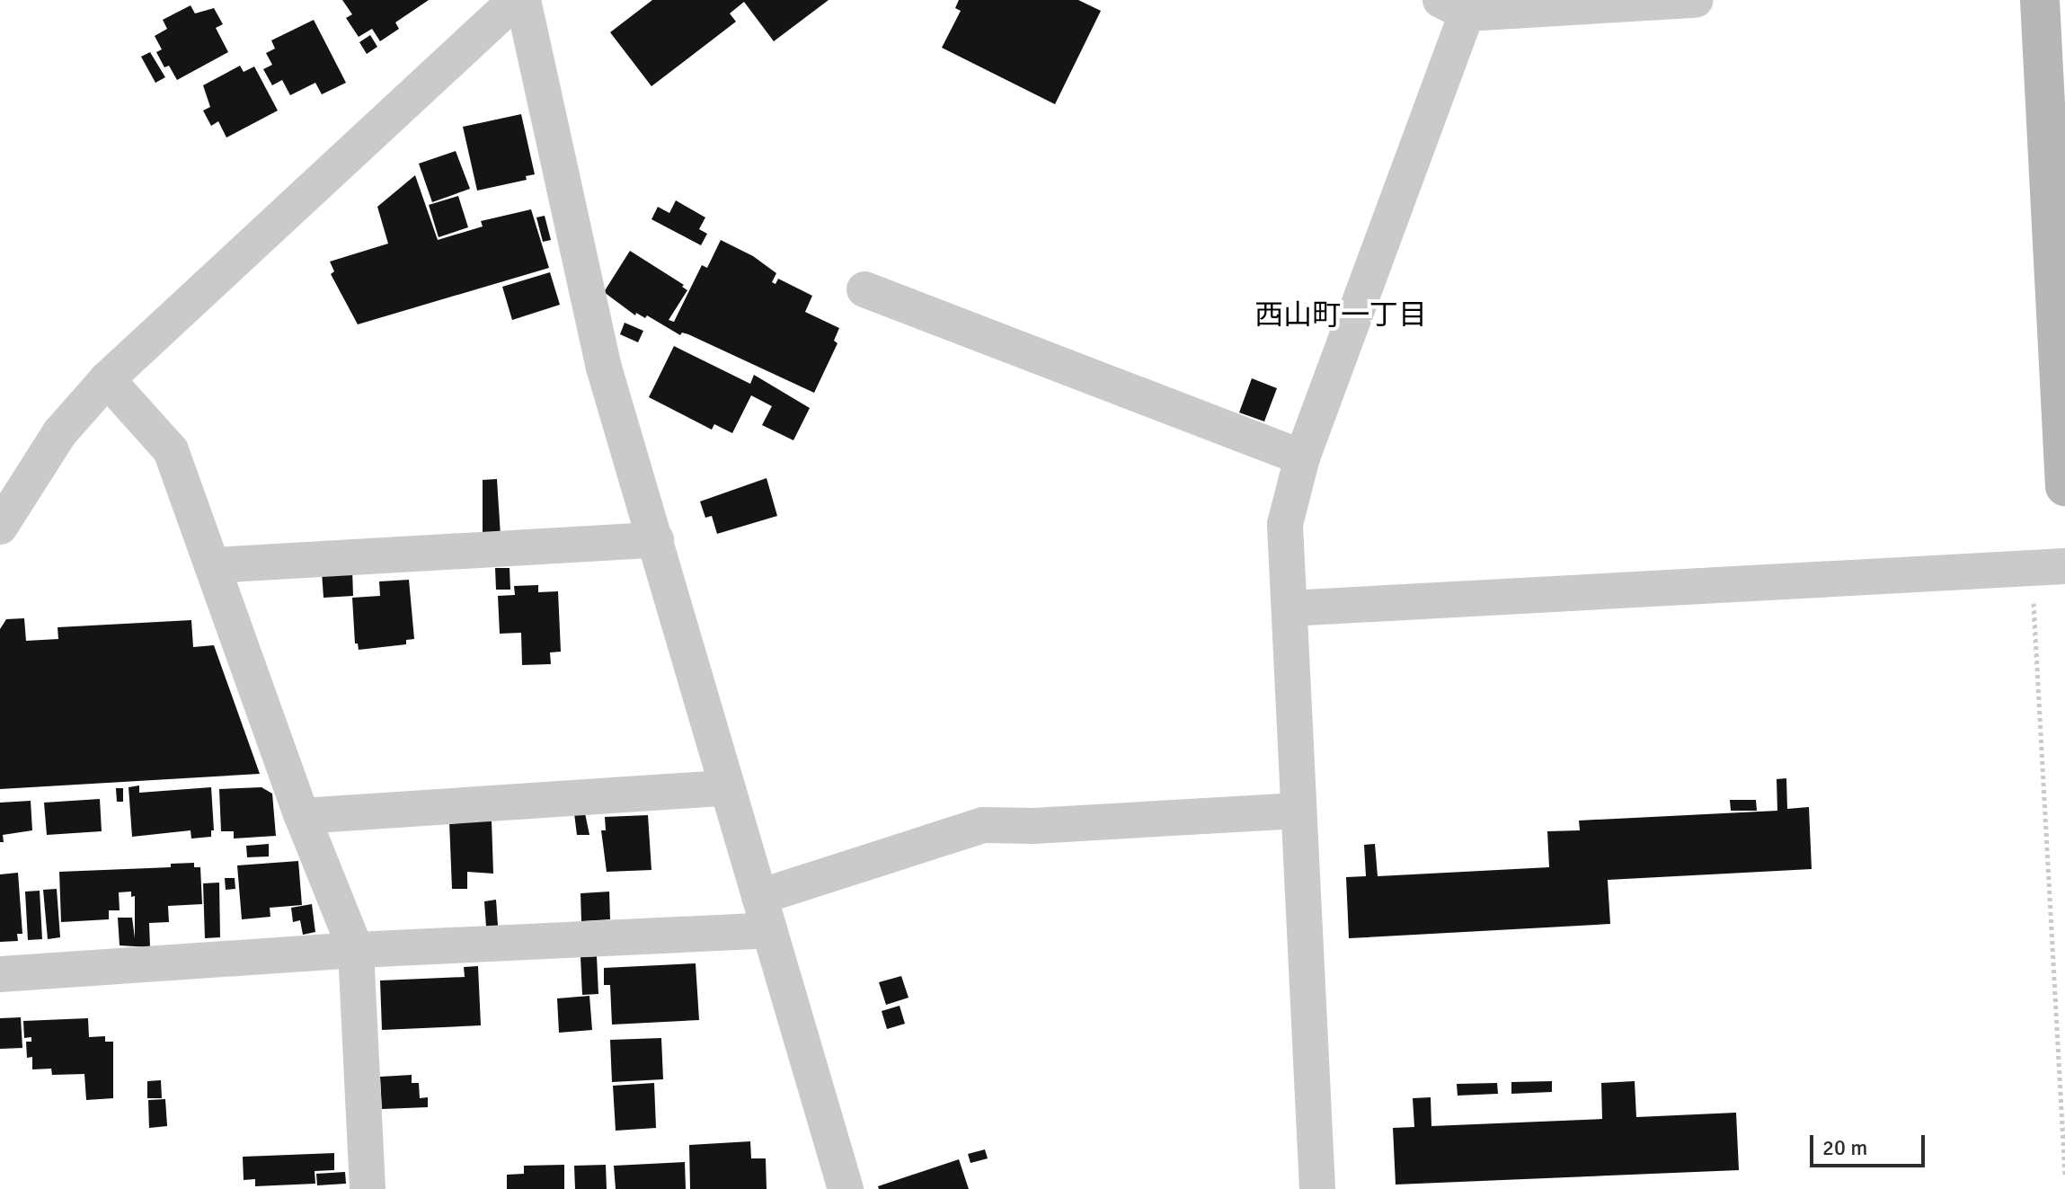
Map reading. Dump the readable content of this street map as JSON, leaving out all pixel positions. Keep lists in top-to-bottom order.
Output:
{
  "districts": ["西山町一丁目"],
  "scale_bar": "20 m"
}
